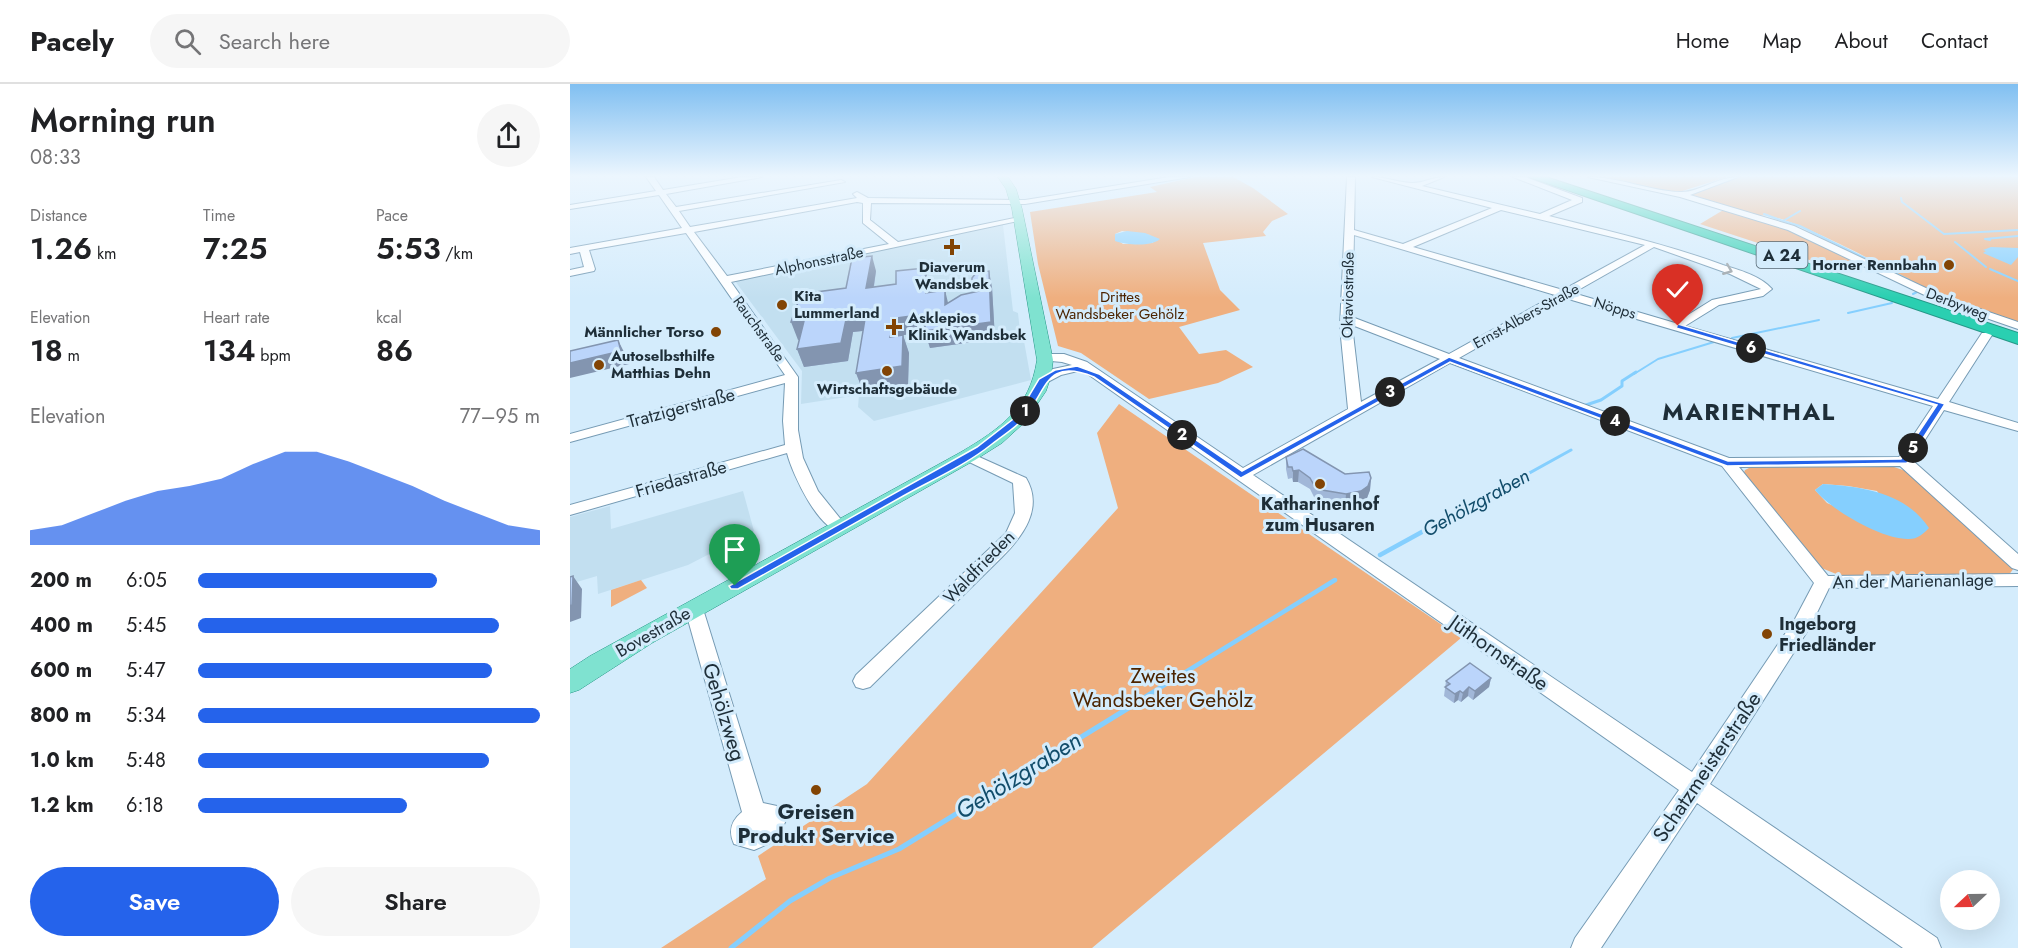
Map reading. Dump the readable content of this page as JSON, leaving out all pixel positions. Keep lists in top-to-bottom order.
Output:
{
  "streets": {
    "highway": ["A 24"],
    "main road": ["Bovestraße"],
    "street": [
      "Alphonsstraße",
      "Oktaviostraße",
      "Derbyweg",
      "Nöpps",
      "Ernst-Albers-Straße",
      "Rauchstraße",
      "Tratzigerstraße",
      "Friedastraße",
      "Waldfrieden",
      "An der Marienanlage",
      "Jüthornstraße",
      "Gehölzweg",
      "Schatzmeisterstraße"
    ]
  },
  "crossings": [
    ["Alphonsstraße", "Rauchstraße"],
    ["Oktaviostraße", "Nöpps"],
    ["Oktaviostraße", "Ernst-Albers-Straße"],
    ["Nöpps", "Ernst-Albers-Straße"],
    ["Ernst-Albers-Straße", "Jüthornstraße"],
    ["Rauchstraße", "Tratzigerstraße"],
    ["Rauchstraße", "Friedastraße"],
    ["Rauchstraße", "Bovestraße"],
    ["Waldfrieden", "Bovestraße"],
    ["An der Marienanlage", "Schatzmeisterstraße"],
    ["Bovestraße", "Jüthornstraße"],
    ["Bovestraße", "Gehölzweg"],
    ["Jüthornstraße", "Schatzmeisterstraße"]
  ],
  "districts": ["MARIENTHAL"],
  "water": ["Gehölzgraben"],
  "parks": ["Drittes Wandsbeker Gehölz", "Zweites Wandsbeker Gehölz"],
  "places": {
    "health": ["Diaverum Wandsbek", "Asklepios Klinik Wandsbek"],
    "other": [
      "Horner Rennbahn",
      "Kita Lummerland",
      "Männlicher Torso",
      "Autoselbsthilfe Matthias Dehn",
      "Wirtschaftsgebäude",
      "Katharinenhof zum Husaren",
      "Ingeborg Friedländer",
      "Greisen Produkt Service"
    ]
  },
  "north": "left",
  "page": {
    "header": "Pacely",
    "search": "Search here",
    "nav": [
      "Home",
      "Map",
      "About",
      "Contact"
    ],
    "heading": ["Morning run", "08:33"],
    "stats": [
      ["Distance", "1.26 km"],
      ["Time", "7:25"],
      ["Pace", "5:53 /km"],
      ["Elevation", "18 m"],
      ["Heart rate", "134 bpm"],
      ["kcal", "86"]
    ],
    "pins": [
      "6",
      "3",
      "1",
      "4",
      "2",
      "5"
    ],
    "chart": ["Elevation", "77–95 m"],
    "list": [
      {
        "name": "200 m",
        "note": "6:05"
      },
      {
        "name": "400 m",
        "note": "5:45"
      },
      {
        "name": "600 m",
        "note": "5:47"
      },
      {
        "name": "800 m",
        "note": "5:34"
      },
      {
        "name": "1.0 km",
        "note": "5:48"
      },
      {
        "name": "1.2 km",
        "note": "6:18"
      }
    ],
    "buttons": ["Save", "Share"]
  }
}
